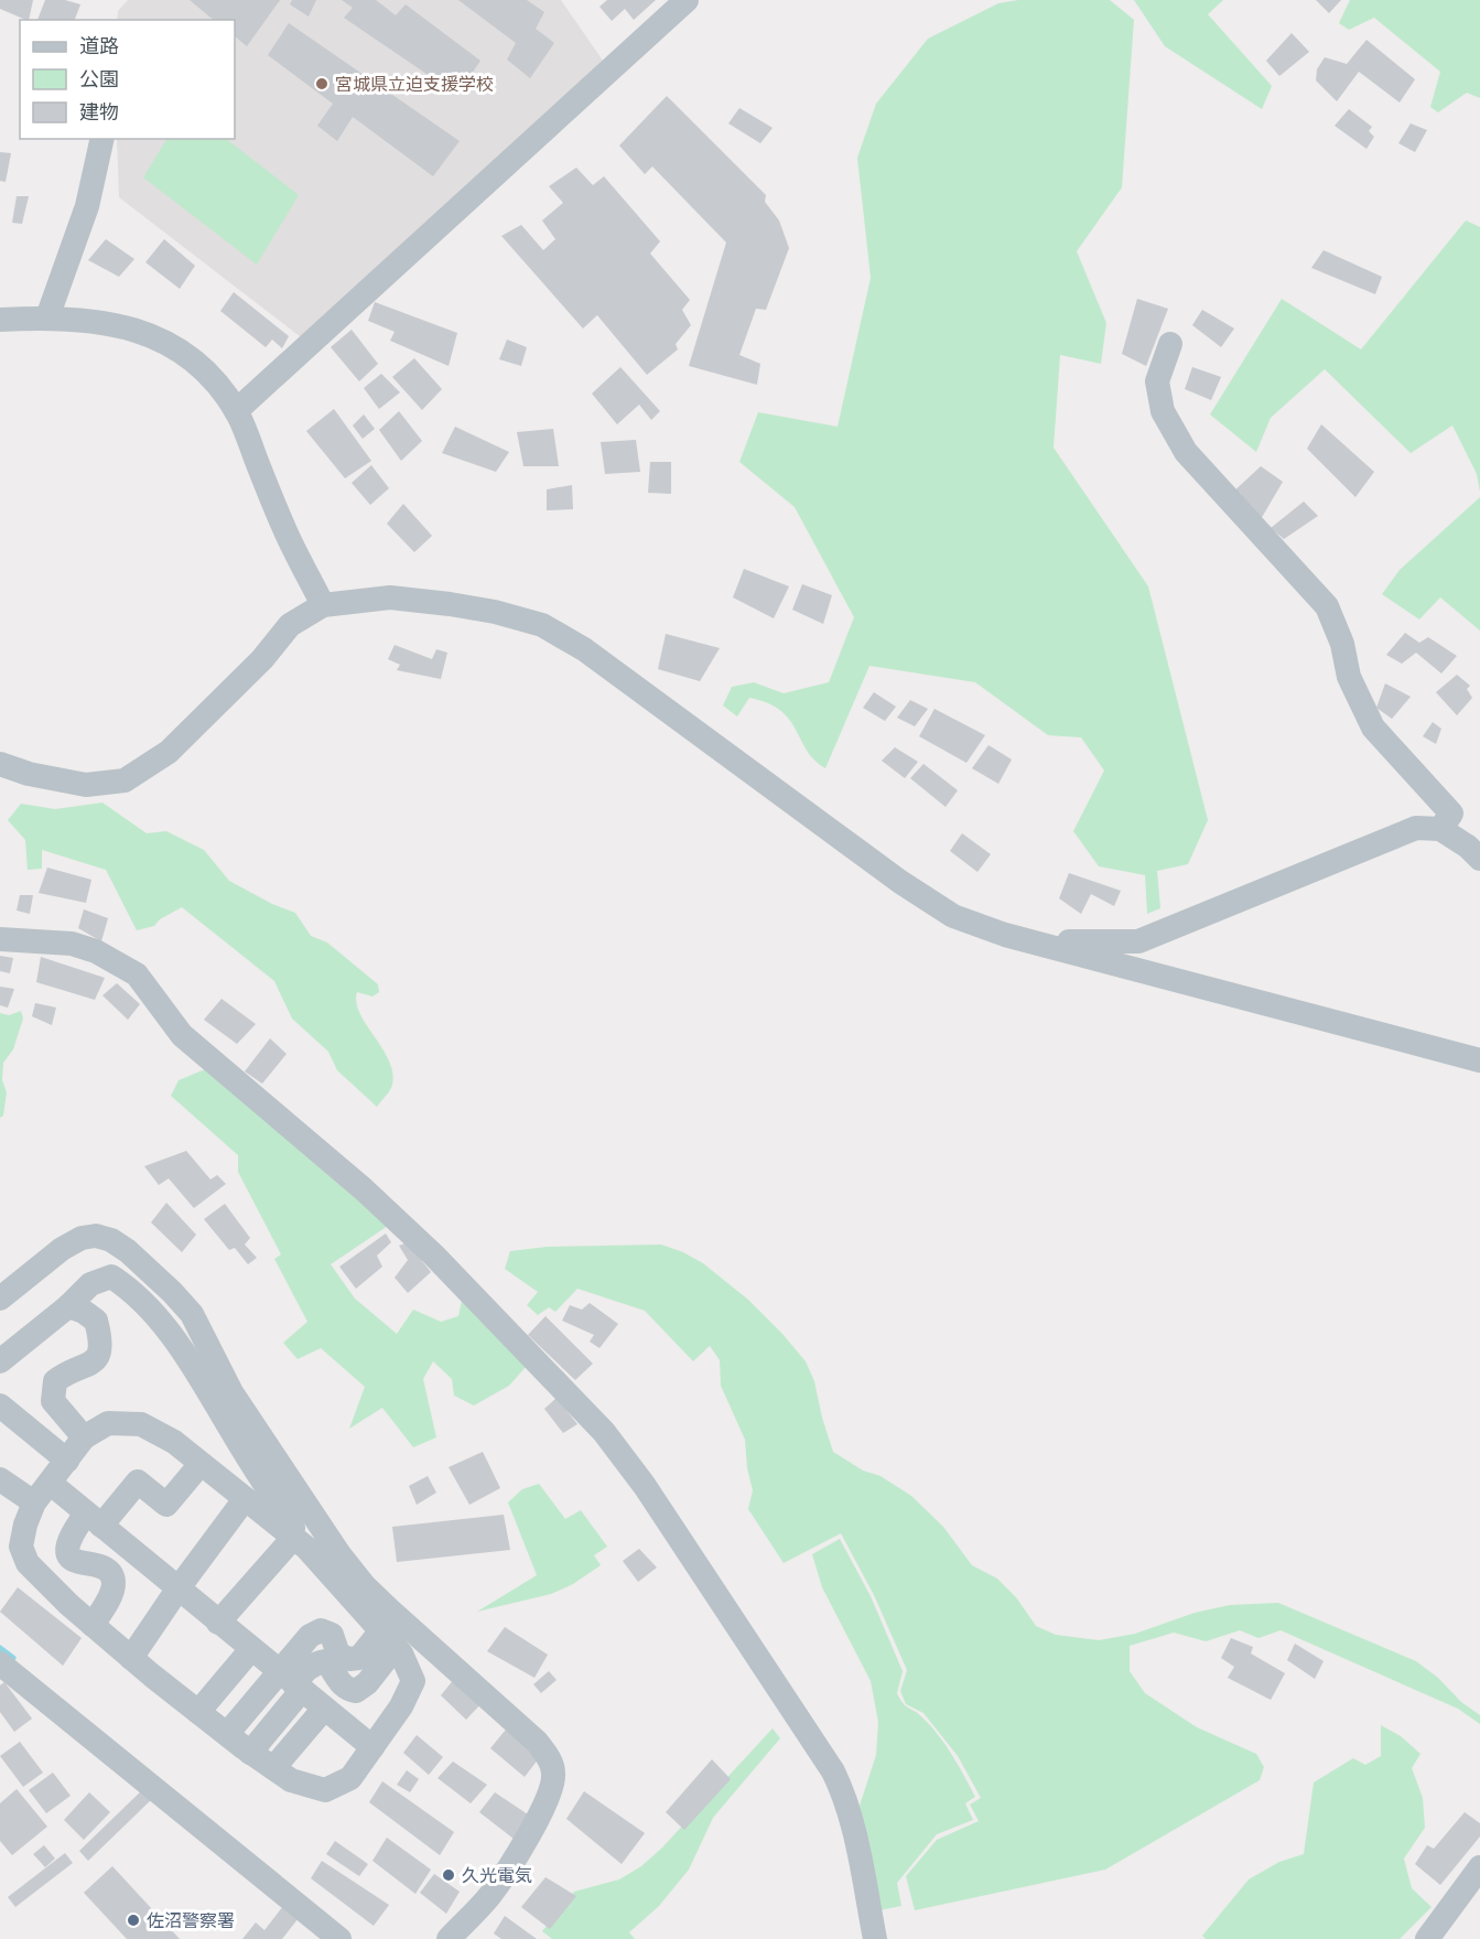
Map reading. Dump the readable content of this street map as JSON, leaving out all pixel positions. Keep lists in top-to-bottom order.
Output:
{
  "places": ["宮城県立迫支援学校", "久光電気", "佐沼警察署"],
  "legend": ["道路", "公園", "建物"]
}
